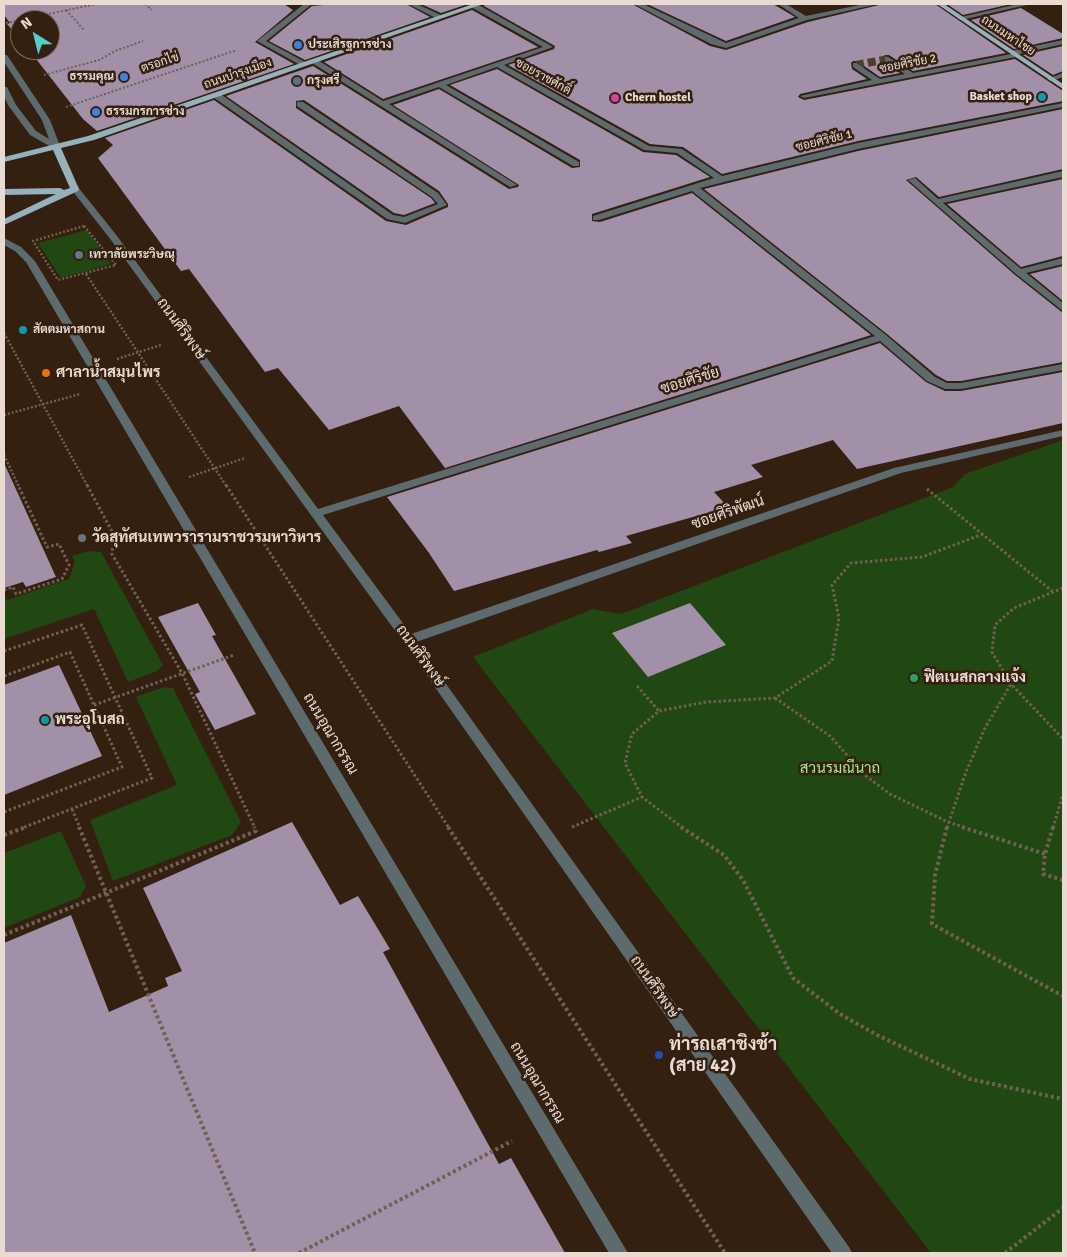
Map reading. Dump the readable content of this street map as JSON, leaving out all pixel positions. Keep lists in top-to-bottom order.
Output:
{
  "streets": {
    "main road": ["ถนนมหาไชย", "ถนนบำรุงเมือง", "ถนนศิริพงษ์"],
    "street": [
      "ซอยศิริชัย 2",
      "ซอยราชศักดิ์",
      "ซอยศิริชัย 1",
      "ซอยศิริชัย",
      "ซอยศิริพัฒน์",
      "ถนนอุณากรรณ"
    ],
    "path": ["ตรอกไข่"]
  },
  "crossings": [
    ["ถนนมหาไชย", "ซอยศิริชัย 2"],
    ["ถนนบำรุงเมือง", "ซอยราชศักดิ์"],
    ["ถนนบำรุงเมือง", "ถนนศิริพงษ์"],
    ["ซอยราชศักดิ์", "ซอยศิริชัย 1"],
    ["ถนนศิริพงษ์", "ซอยศิริชัย"],
    ["ถนนศิริพงษ์", "ซอยศิริพัฒน์"]
  ],
  "parks": ["สวนรมณีนาถ"],
  "places": [
    "ประเสิรฐการช่าง",
    "ธรรมคุณ",
    "กรุงศรี",
    "Basket shop",
    "Chern hostel",
    "ธรรมกรการช่าง",
    "เทวาลัยพระวิษณุ",
    "สัตตมหาสถาน",
    "ศาลาน้ำสมุนไพร",
    "วัดสุทัศนเทพวรารามราชวรมหาวิหาร",
    "ฟิตเนสกลางแจ้ง",
    "พระอุโบสถ",
    "ท่ารถเสาชิงช้า (สาย 42)"
  ],
  "north": "top left"
}
